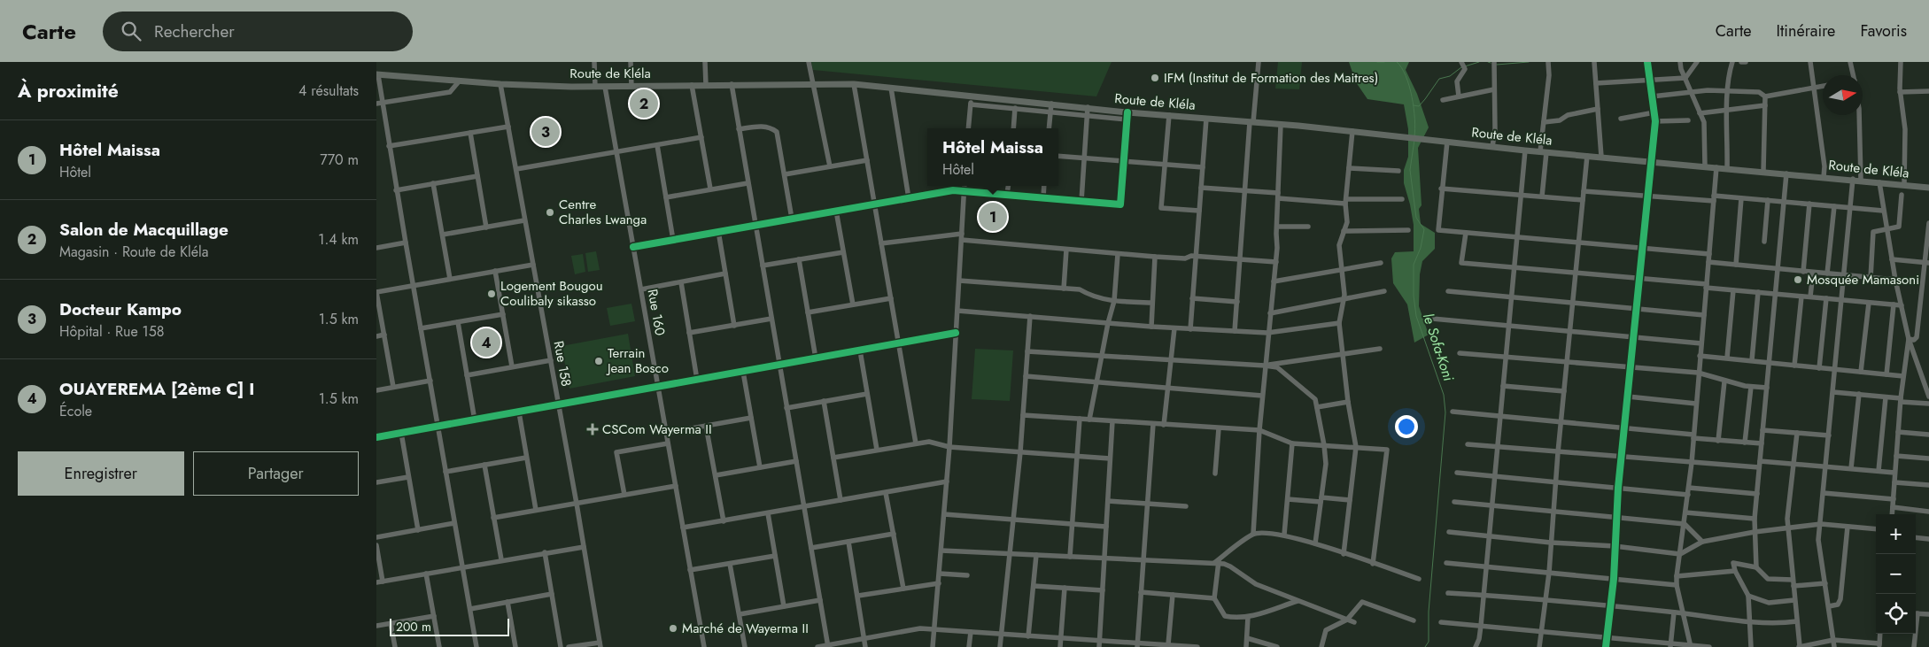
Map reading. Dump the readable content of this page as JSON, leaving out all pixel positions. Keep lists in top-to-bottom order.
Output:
{
  "streets": {
    "main road": ["Route de Kléla"],
    "street": ["Rue 160", "Rue 158"]
  },
  "crossings": [
    ["Route de Kléla", "Rue 160"],
    ["Route de Kléla", "Rue 158"]
  ],
  "water": ["le Sofa-Koni"],
  "places": {
    "other": [
      "IFM (Institut de Formation des Maitres)",
      "Centre Charles Lwanga",
      "Mosquée Mamasoni",
      "Logement Bougou Coulibaly sikasso",
      "Terrain Jean Bosco",
      "Marché de Wayerma II"
    ],
    "health": ["CSCom Wayerma II"]
  },
  "scale_bar": "200 m",
  "north": "right",
  "page": {
    "header": "Carte",
    "search": "Rechercher",
    "nav": ["Carte", "Itinéraire", "Favoris"],
    "heading": ["À proximité", "4 résultats"],
    "pins": [
      "2",
      "3",
      "1",
      "4"
    ],
    "list": [
      {
        "mark": "1",
        "name": "Hôtel Maissa",
        "note": "Hôtel",
        "value": "770 m"
      },
      {
        "mark": "2",
        "name": "Salon de Macquillage",
        "note": "Magasin · Route de Kléla",
        "value": "1.4 km"
      },
      {
        "mark": "3",
        "name": "Docteur Kampo",
        "note": "Hôpital · Rue 158",
        "value": "1.5 km"
      },
      {
        "mark": "4",
        "name": "OUAYEREMA [2ème C] I",
        "note": "École",
        "value": "1.5 km"
      }
    ],
    "popup": ["Hôtel Maissa", "Hôtel"],
    "buttons": ["Enregistrer", "Partager"],
    "map_buttons": ["+", "−"],
    "scale": "200 m"
  }
}
